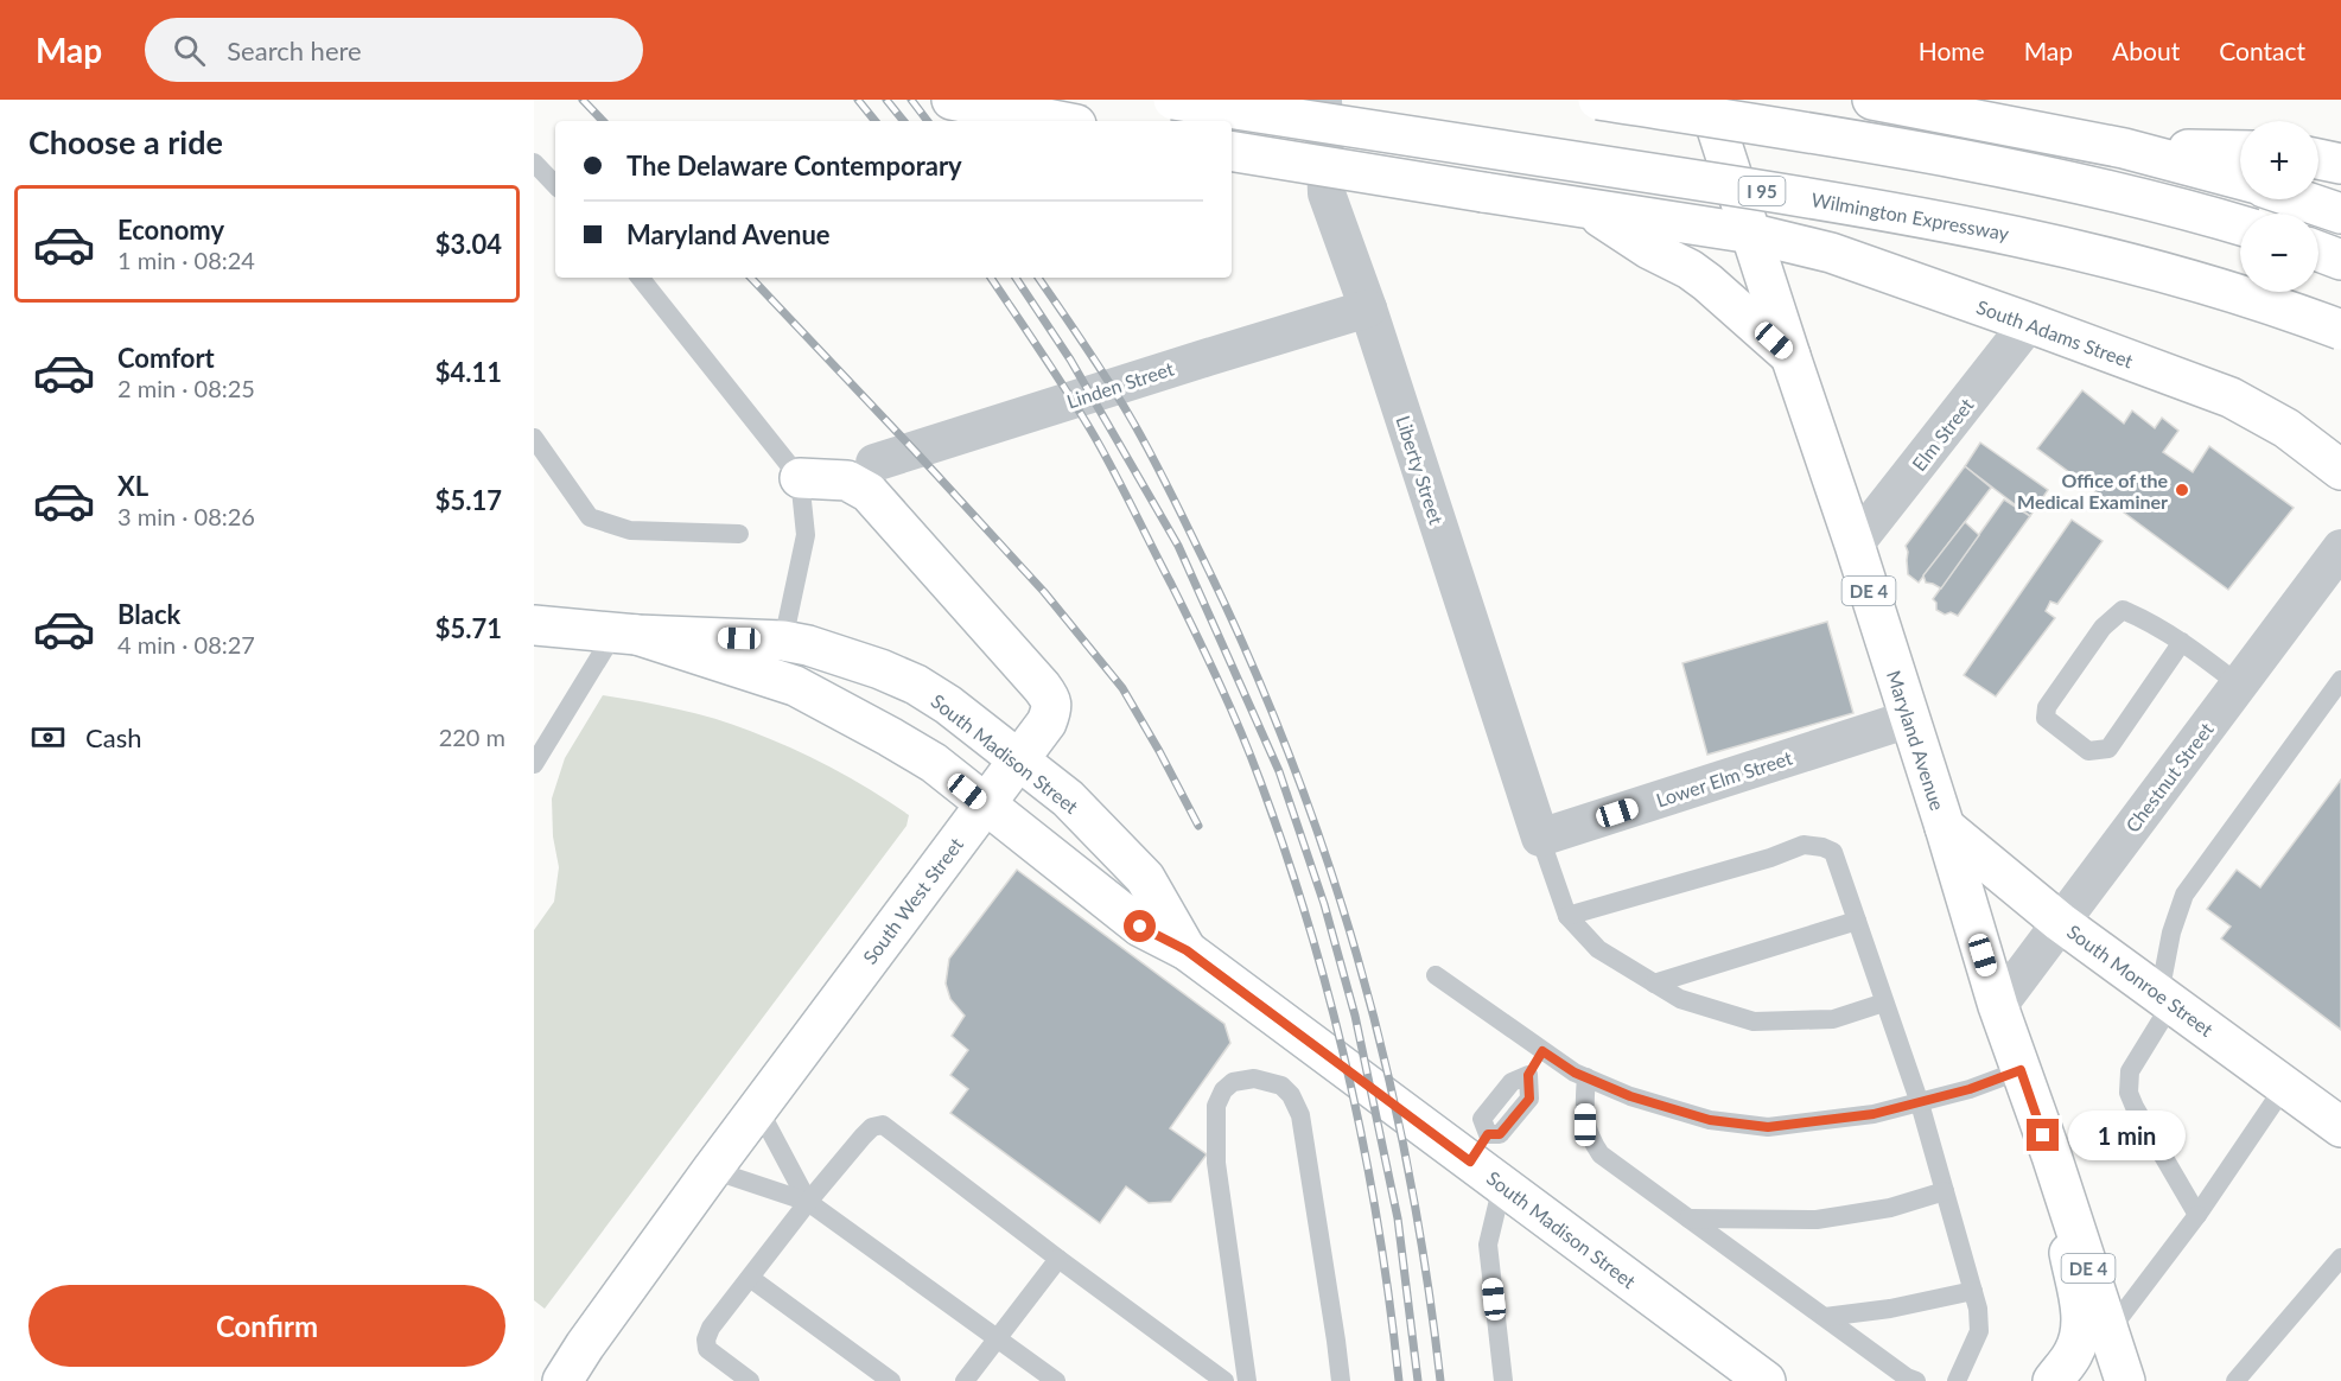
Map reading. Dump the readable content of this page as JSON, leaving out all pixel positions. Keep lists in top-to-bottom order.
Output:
{
  "streets": {
    "main road": [
      "I 95",
      "Wilmington Expressway",
      "South Adams Street",
      "DE 4",
      "Maryland Avenue",
      "South Madison Street",
      "South West Street",
      "South Monroe Street"
    ],
    "street": [
      "Linden Street",
      "Elm Street",
      "Liberty Street",
      "Chestnut Street",
      "Lower Elm Street"
    ]
  },
  "crossings": [
    ["South Adams Street", "Elm Street"],
    ["South Adams Street", "Maryland Avenue"],
    ["Linden Street", "Liberty Street"],
    ["Elm Street", "Maryland Avenue"],
    ["Liberty Street", "Lower Elm Street"],
    ["Maryland Avenue", "Chestnut Street"],
    ["Maryland Avenue", "Lower Elm Street"],
    ["Maryland Avenue", "South Monroe Street"],
    ["South Madison Street", "South West Street"],
    ["Chestnut Street", "South Monroe Street"]
  ],
  "places": ["Office of the Medical Examiner"],
  "page": {
    "header": "Map",
    "search": "Search here",
    "nav": [
      "Home",
      "Map",
      "About",
      "Contact"
    ],
    "heading": "Choose a ride",
    "map_buttons": ["+", "−"],
    "banner": ["The Delaware Contemporary", "Maryland Avenue"],
    "list": [
      {
        "name": "Economy",
        "note": "1 min · 08:24",
        "value": "$3.04"
      },
      {
        "name": "Comfort",
        "note": "2 min · 08:25",
        "value": "$4.11"
      },
      {
        "name": "XL",
        "note": "3 min · 08:26",
        "value": "$5.17"
      },
      {
        "name": "Black",
        "note": "4 min · 08:27",
        "value": "$5.71"
      }
    ],
    "pay": ["Cash", "220 m"],
    "bubble": "1 min",
    "buttons": "Confirm"
  }
}
